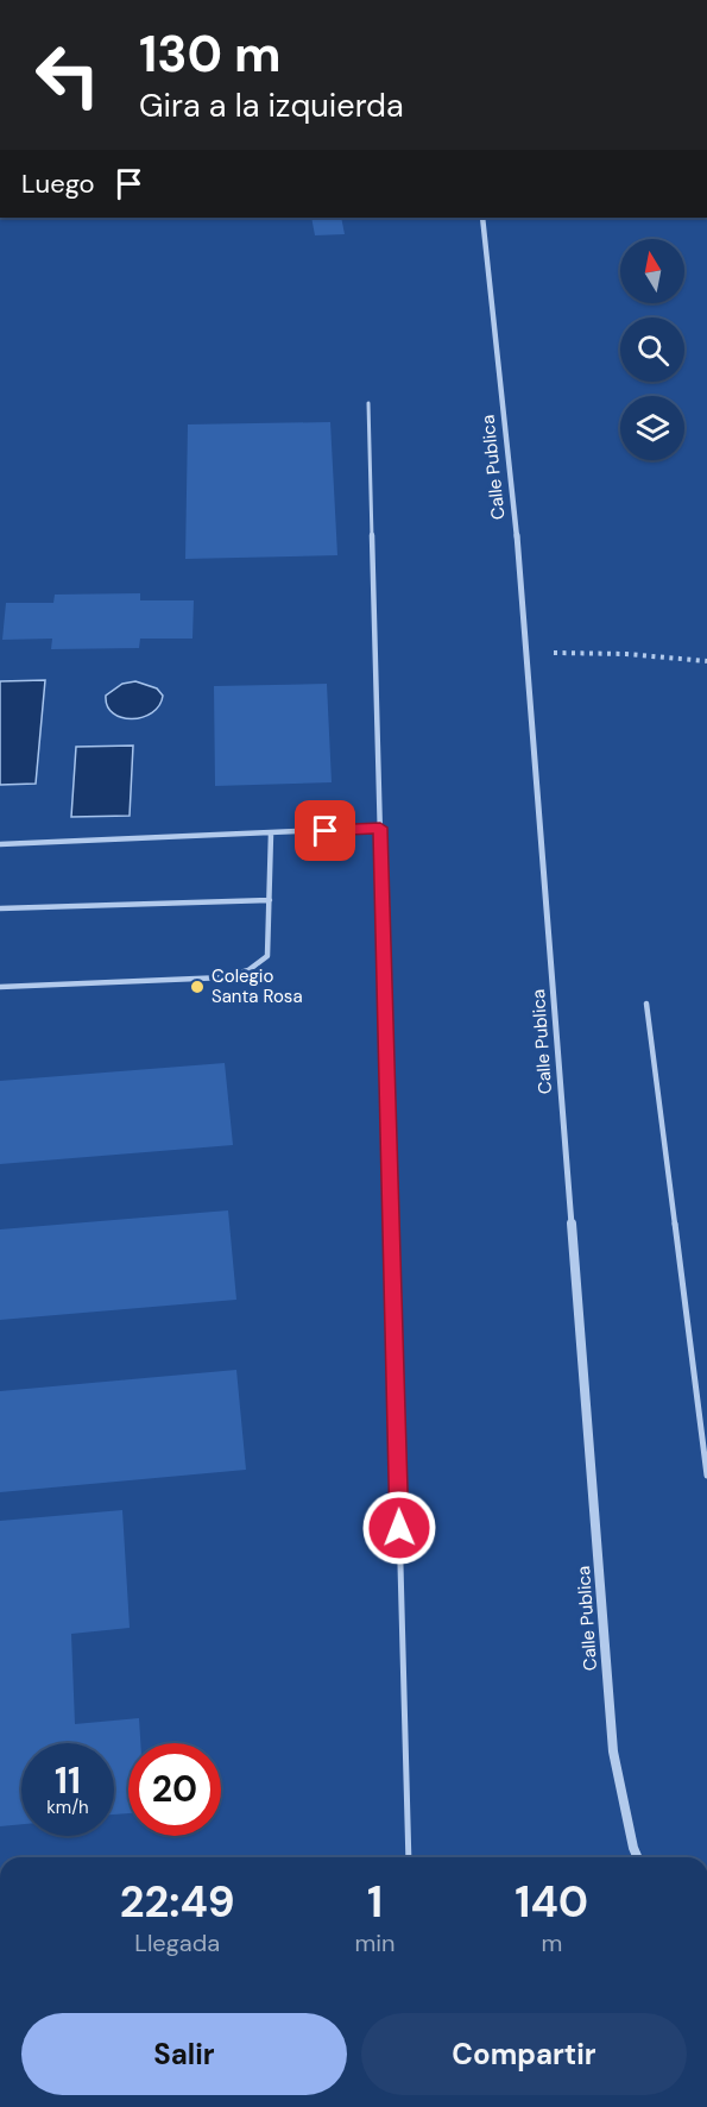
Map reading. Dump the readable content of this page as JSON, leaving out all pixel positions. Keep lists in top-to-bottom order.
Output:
{
  "streets": {
    "street": ["Calle Publica"]
  },
  "places": ["Colegio Santa Rosa"],
  "north": "top",
  "page": {
    "turn": ["130 m", "Gira a la izquierda"],
    "then": "Luego",
    "speed": "11 km/h",
    "limit": "20",
    "eta": [
      "22:49",
      "Llegada",
      "1",
      "min",
      "140",
      "m"
    ],
    "buttons": ["Salir", "Compartir"]
  }
}
